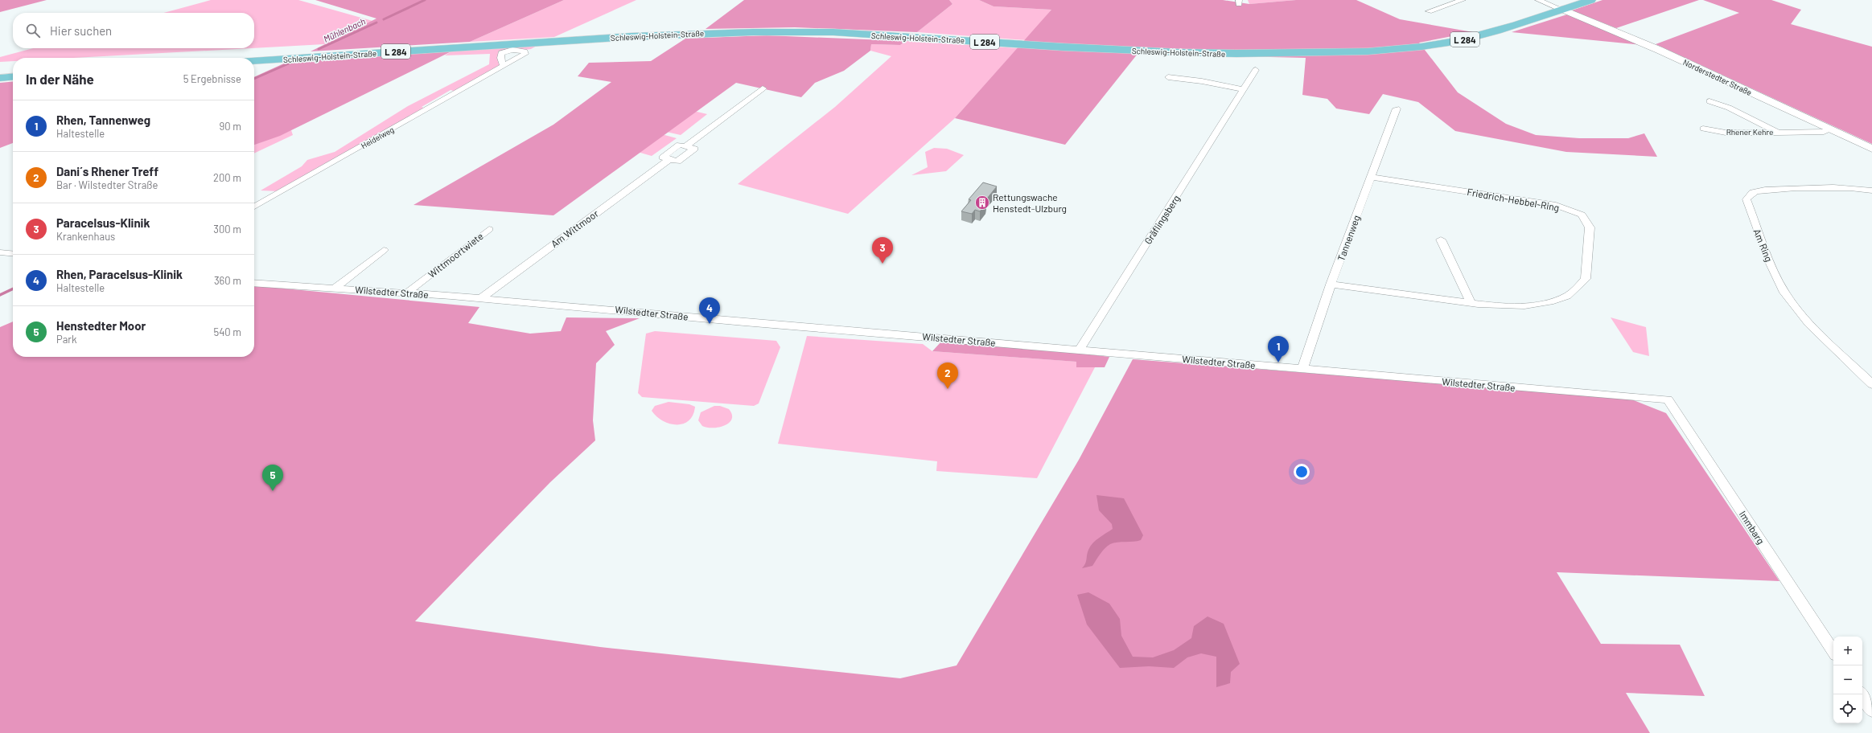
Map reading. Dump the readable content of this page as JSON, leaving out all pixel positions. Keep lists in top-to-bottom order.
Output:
{
  "streets": {
    "main road": ["Schleswig-Holstein-Straße", "L 284"],
    "street": [
      "Norderstedter Straße",
      "Rhener Kehre",
      "Heidelweg",
      "Friedrich-Hebbel-Ring",
      "Gräflingsberg",
      "Am Wittmoor",
      "Tannenweg",
      "Am Ring",
      "Wittmoortwiete",
      "Wilstedter Straße",
      "Immbarg"
    ]
  },
  "crossings": [
    ["Schleswig-Holstein-Straße", "Norderstedter Straße"],
    ["Norderstedter Straße", "Rhener Kehre"],
    ["Friedrich-Hebbel-Ring", "Tannenweg"],
    ["Gräflingsberg", "Wilstedter Straße"],
    ["Am Wittmoor", "Wilstedter Straße"],
    ["Tannenweg", "Wilstedter Straße"],
    ["Wittmoortwiete", "Wilstedter Straße"],
    ["Wilstedter Straße", "Immbarg"]
  ],
  "water": ["Mühlenbach"],
  "places": {
    "building": ["Rettungswache Henstedt-Ulzburg"]
  },
  "page": {
    "search": "Hier suchen",
    "heading": ["In der Nähe", "5 Ergebnisse"],
    "list": [
      {
        "mark": "1",
        "name": "Rhen, Tannenweg",
        "note": "Haltestelle",
        "value": "90 m"
      },
      {
        "mark": "2",
        "name": "Dani´s Rhener Treff",
        "note": "Bar · Wilstedter Straße",
        "value": "200 m"
      },
      {
        "mark": "3",
        "name": "Paracelsus-Klinik",
        "note": "Krankenhaus",
        "value": "300 m"
      },
      {
        "mark": "4",
        "name": "Rhen, Paracelsus-Klinik",
        "note": "Haltestelle",
        "value": "360 m"
      },
      {
        "mark": "5",
        "name": "Henstedter Moor",
        "note": "Park",
        "value": "540 m"
      }
    ],
    "pins": [
      "3",
      "4",
      "1",
      "2",
      "5"
    ],
    "map_buttons": ["+", "−"]
  }
}
